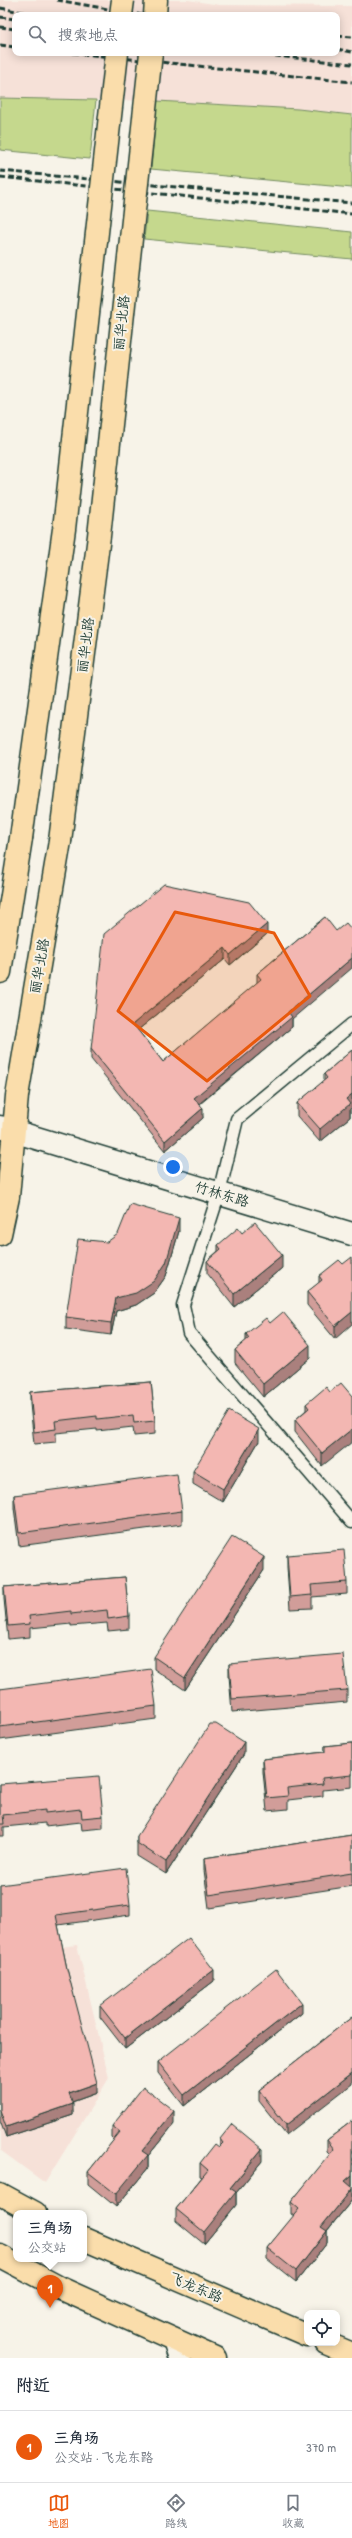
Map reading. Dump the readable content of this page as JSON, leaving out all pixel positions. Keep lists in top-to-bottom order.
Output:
{
  "streets": {
    "main road": ["丽华北路", "飞龙东路"],
    "street": ["竹林东路"]
  },
  "crossings": [
    ["丽华北路", "竹林东路"]
  ],
  "page": {
    "search": "搜索地点",
    "popup": ["三角场", "公交站"],
    "pins": "1",
    "heading": "附近",
    "list": [
      {
        "mark": "1",
        "name": "三角场",
        "note": "公交站 · 飞龙东路",
        "value": "370 m"
      }
    ],
    "nav": ["地图", "路线", "收藏"]
  }
}
